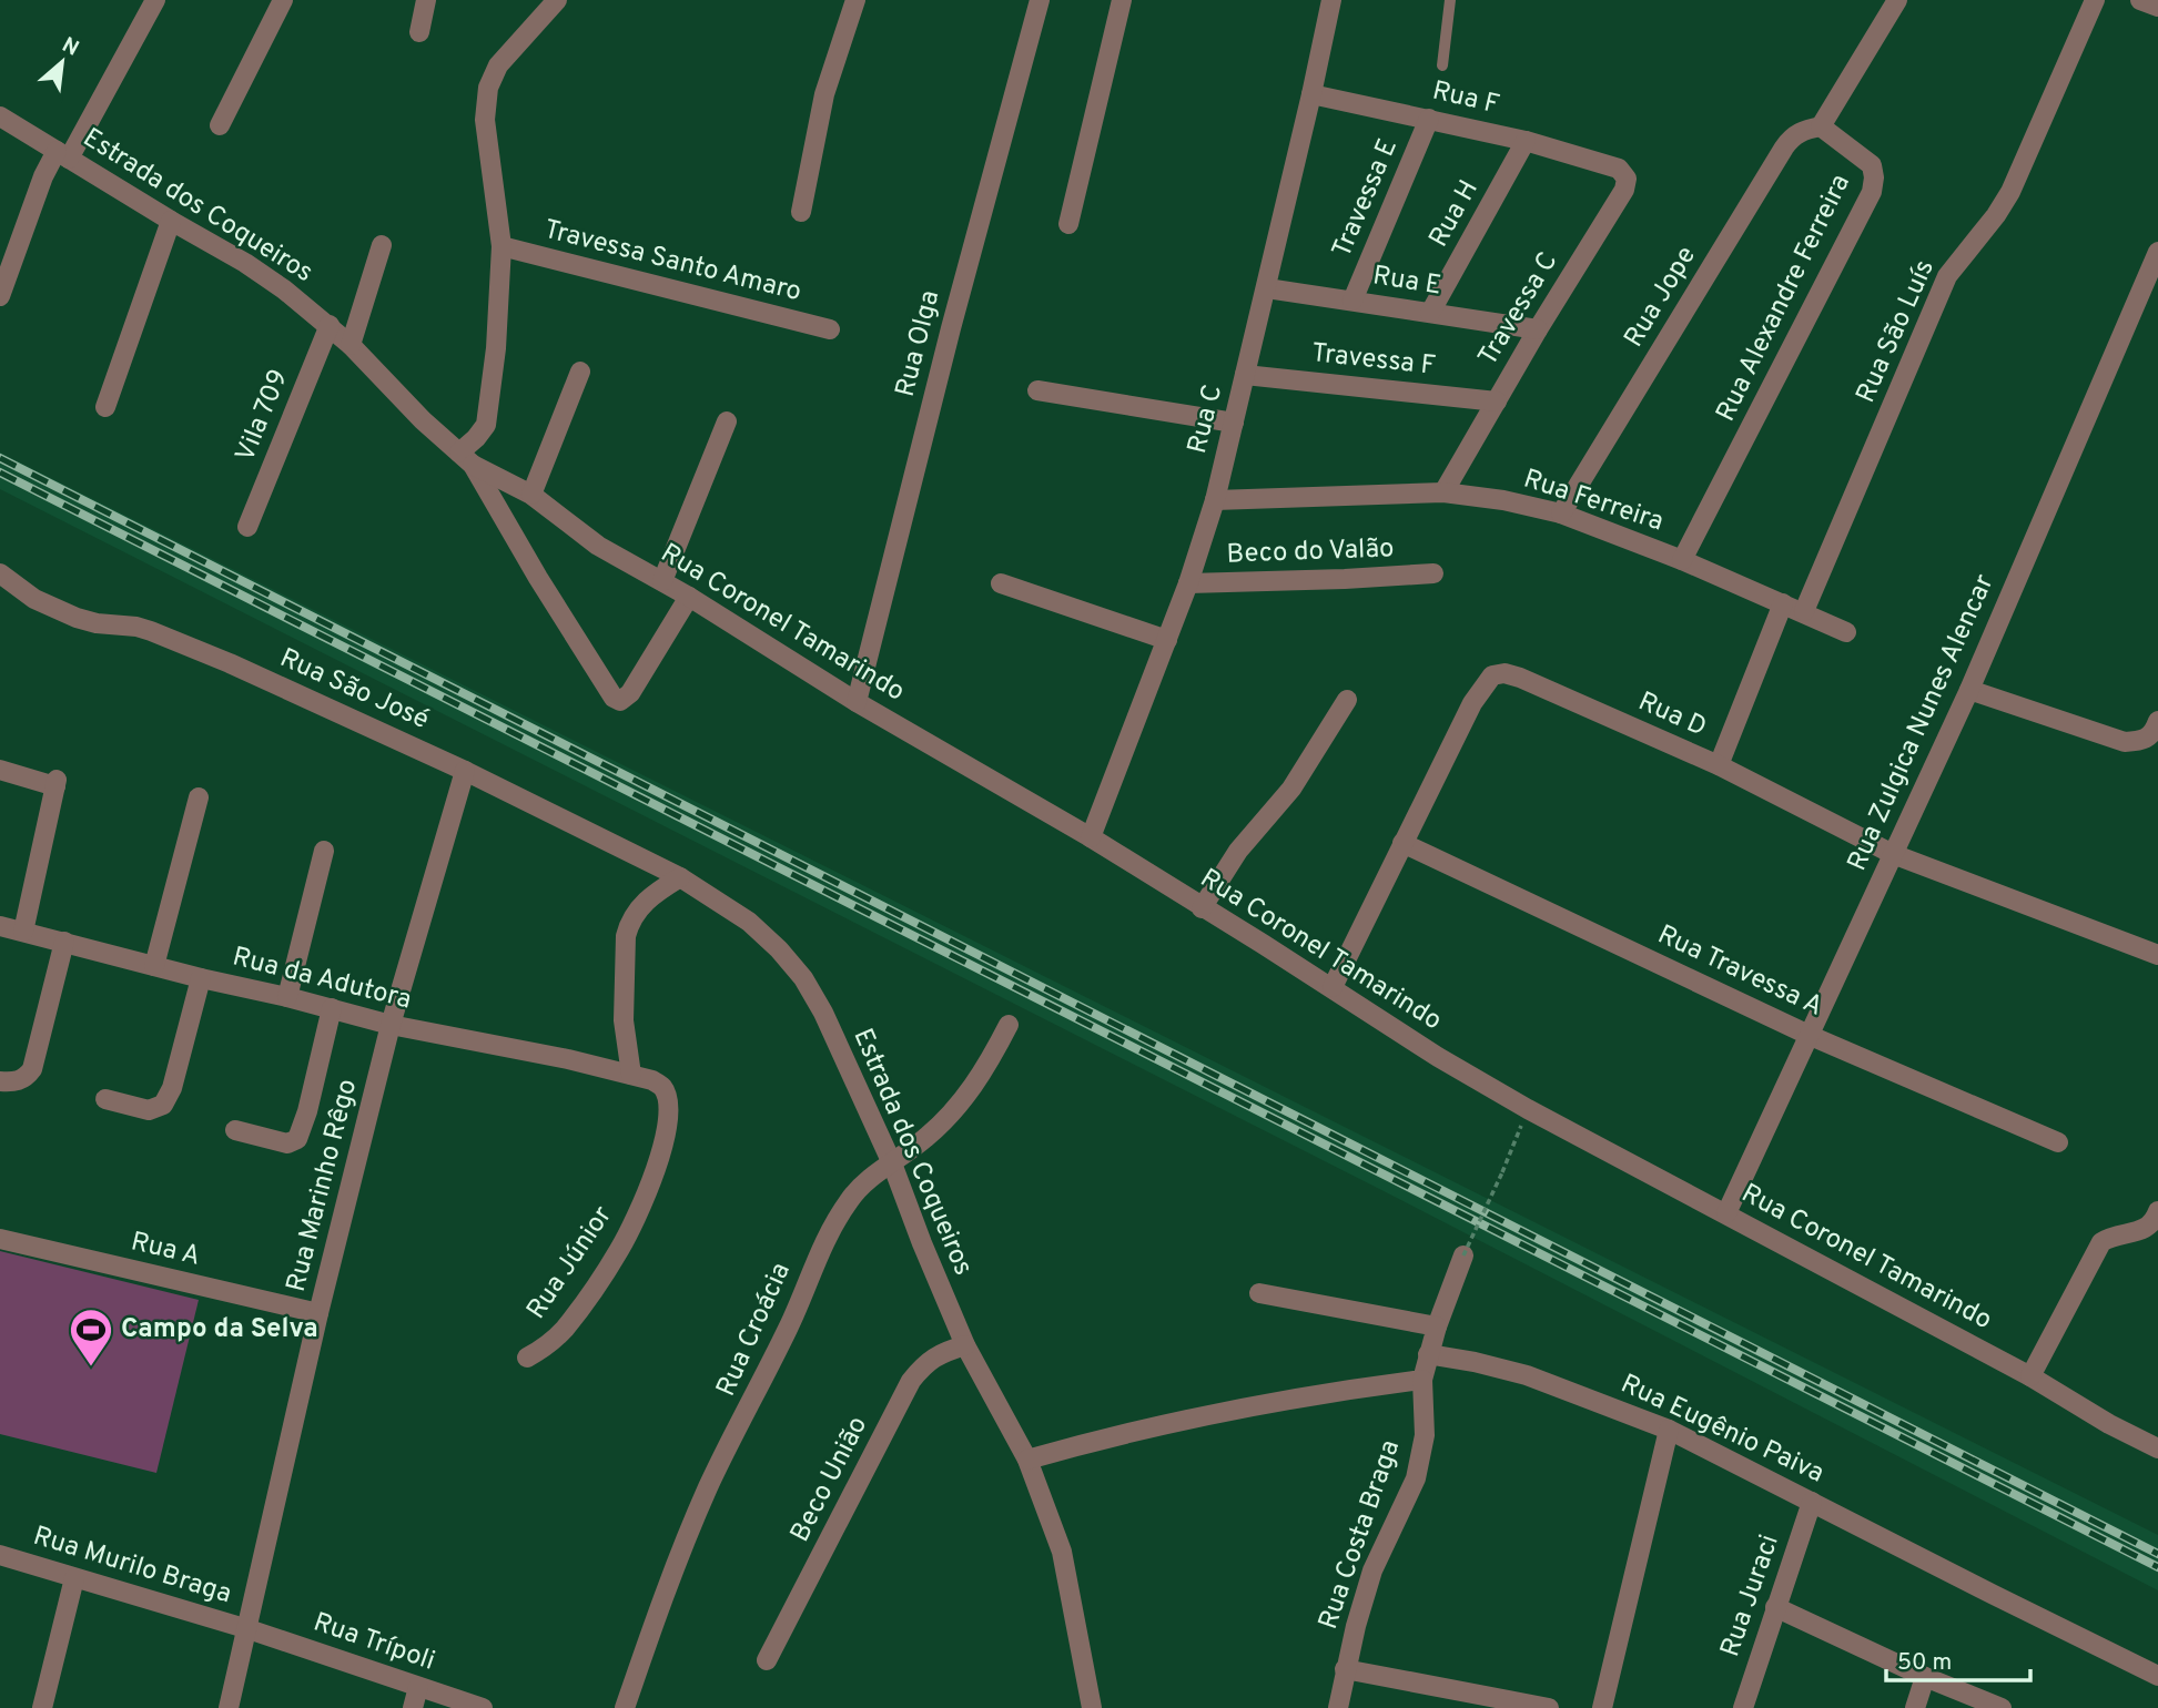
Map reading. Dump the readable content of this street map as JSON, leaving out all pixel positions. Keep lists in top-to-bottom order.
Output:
{
  "streets": {
    "street": [
      "Rua F",
      "Travessa E",
      "Estrada dos Coqueiros",
      "Rua H",
      "Travessa Santo Amaro",
      "Rua E",
      "Rua Jope",
      "Rua Alexandre Ferreira",
      "Travessa C",
      "Rua São Luís",
      "Rua Olga",
      "Travessa F",
      "Vila 709",
      "Rua C",
      "Rua Ferreira",
      "Beco do Valão",
      "Rua Coronel Tamarindo",
      "Rua São José",
      "Rua D",
      "Rua Zulgica Nunes Alencar",
      "Rua Travessa A",
      "Rua da Adutora",
      "Rua Marinho Rêgo",
      "Rua A",
      "Rua Júnior",
      "Rua Croácia",
      "Rua Eugênio Paiva",
      "Beco União",
      "Rua Costa Braga",
      "Rua Murilo Braga",
      "Rua Juraci",
      "Rua Trípoli"
    ]
  },
  "crossings": [
    ["Rua F", "Travessa E"],
    ["Rua F", "Rua H"],
    ["Rua F", "Travessa C"],
    ["Rua F", "Rua C"],
    ["Travessa E", "Rua E"],
    ["Estrada dos Coqueiros", "Vila 709"],
    ["Estrada dos Coqueiros", "Rua Coronel Tamarindo"],
    ["Estrada dos Coqueiros", "Rua São José"],
    ["Estrada dos Coqueiros", "Rua Croácia"],
    ["Estrada dos Coqueiros", "Beco União"],
    ["Rua H", "Rua E"],
    ["Rua E", "Travessa C"],
    ["Rua E", "Rua C"],
    ["Rua Jope", "Rua Alexandre Ferreira"],
    ["Rua Jope", "Rua Ferreira"],
    ["Rua Alexandre Ferreira", "Rua Ferreira"],
    ["Travessa C", "Travessa F"],
    ["Travessa C", "Rua Ferreira"],
    ["Rua São Luís", "Rua Ferreira"],
    ["Rua Olga", "Rua Coronel Tamarindo"],
    ["Travessa F", "Rua C"],
    ["Rua C", "Rua Ferreira"],
    ["Rua C", "Beco do Valão"],
    ["Rua C", "Rua Coronel Tamarindo"],
    ["Rua Coronel Tamarindo", "Rua D"],
    ["Rua Coronel Tamarindo", "Rua Zulgica Nunes Alencar"],
    ["Rua São José", "Rua Marinho Rêgo"],
    ["Rua D", "Rua Zulgica Nunes Alencar"],
    ["Rua D", "Rua Travessa A"],
    ["Rua Zulgica Nunes Alencar", "Rua Travessa A"],
    ["Rua da Adutora", "Rua Marinho Rêgo"],
    ["Rua da Adutora", "Rua Júnior"],
    ["Rua Marinho Rêgo", "Rua A"],
    ["Rua Marinho Rêgo", "Rua Murilo Braga"],
    ["Rua Marinho Rêgo", "Rua Trípoli"],
    ["Rua Eugênio Paiva", "Rua Juraci"],
    ["Rua Murilo Braga", "Rua Trípoli"]
  ],
  "places": {
    "sports": ["Campo da Selva"]
  },
  "scale_bar": "50 m",
  "north": "top right"
}
